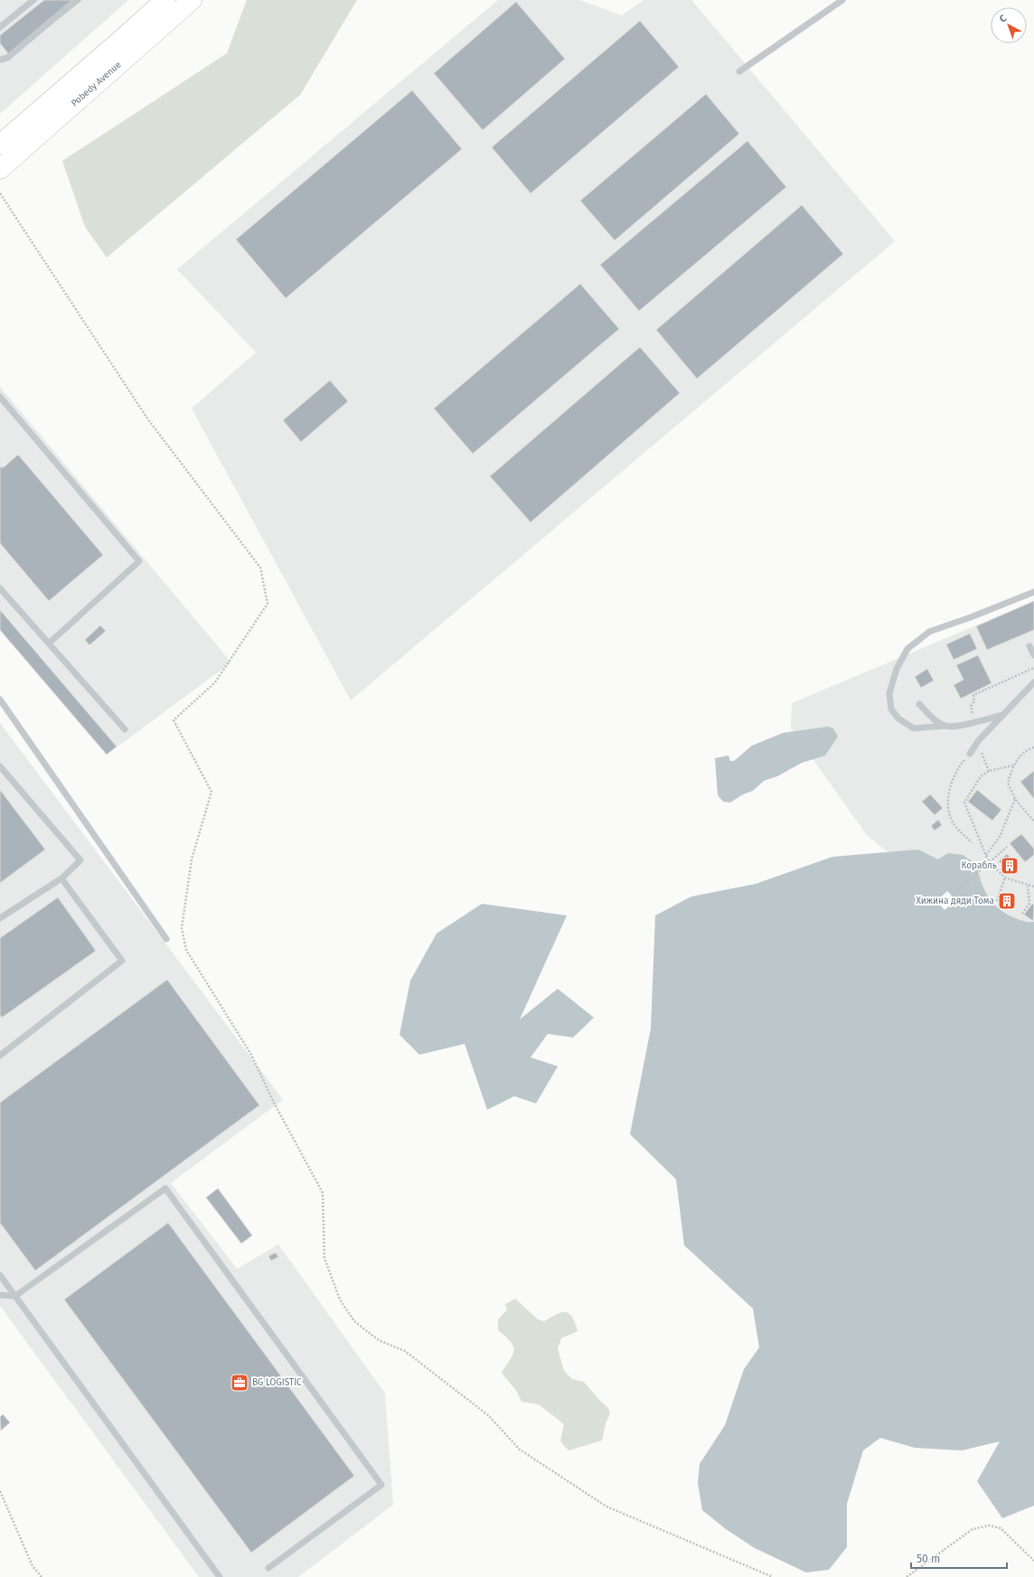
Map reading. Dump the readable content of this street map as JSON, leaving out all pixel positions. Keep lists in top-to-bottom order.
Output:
{
  "streets": {
    "main road": ["Pobedy Avenue"]
  },
  "places": {
    "building": ["Корабль", "Хижина дяди Тома"],
    "office": ["BG LOGISTIC"]
  },
  "scale_bar": "50 m",
  "north": "top left"
}
